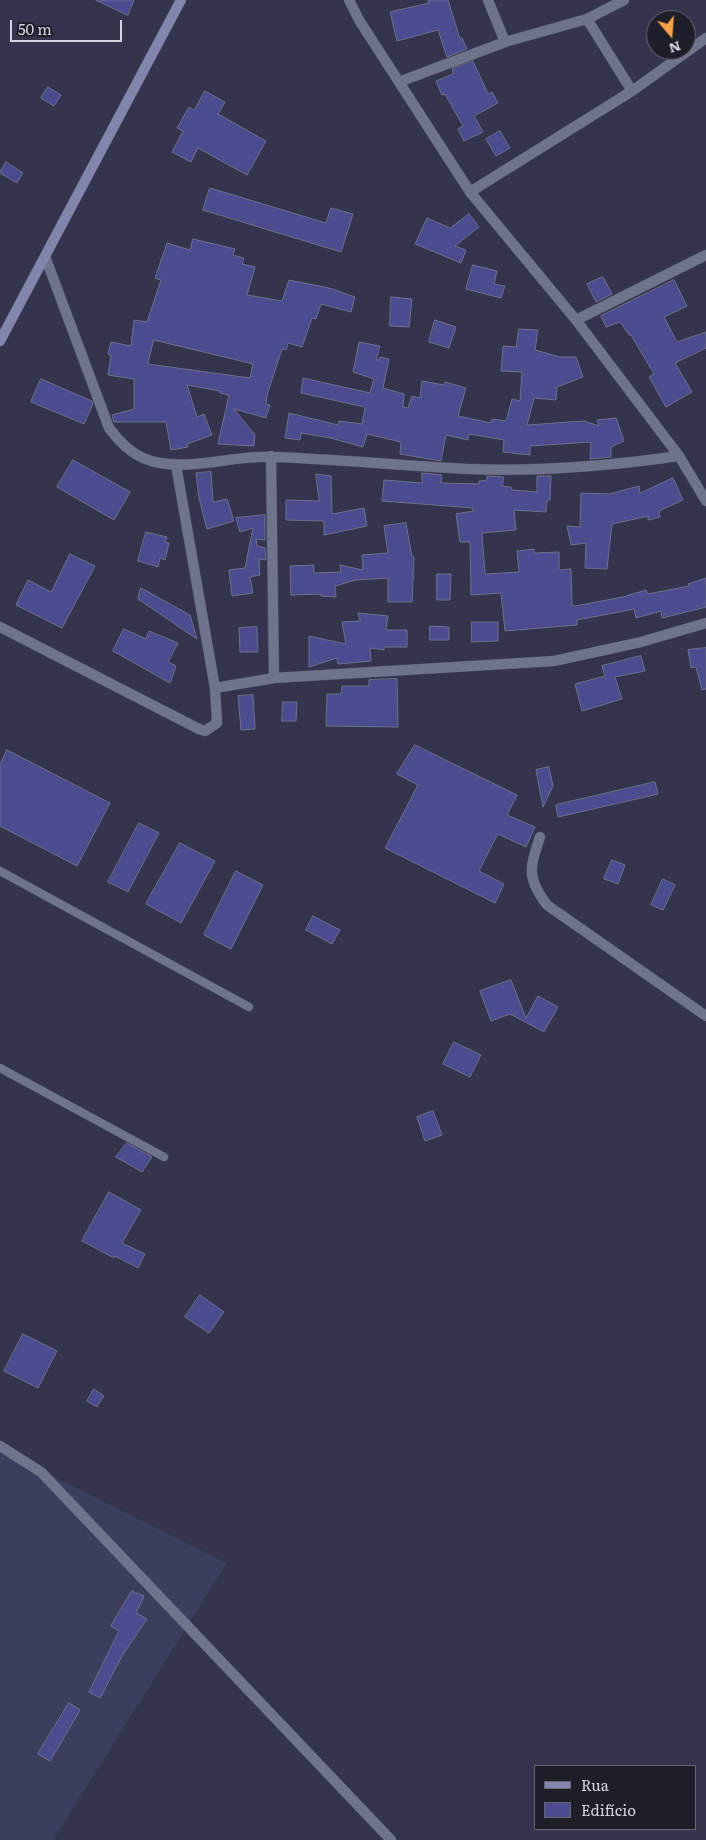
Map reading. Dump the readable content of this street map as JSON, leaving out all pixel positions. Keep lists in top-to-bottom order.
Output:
{
  "legend": ["Rua", "Edifício"],
  "scale_bar": "50 m",
  "north": "bottom"
}
